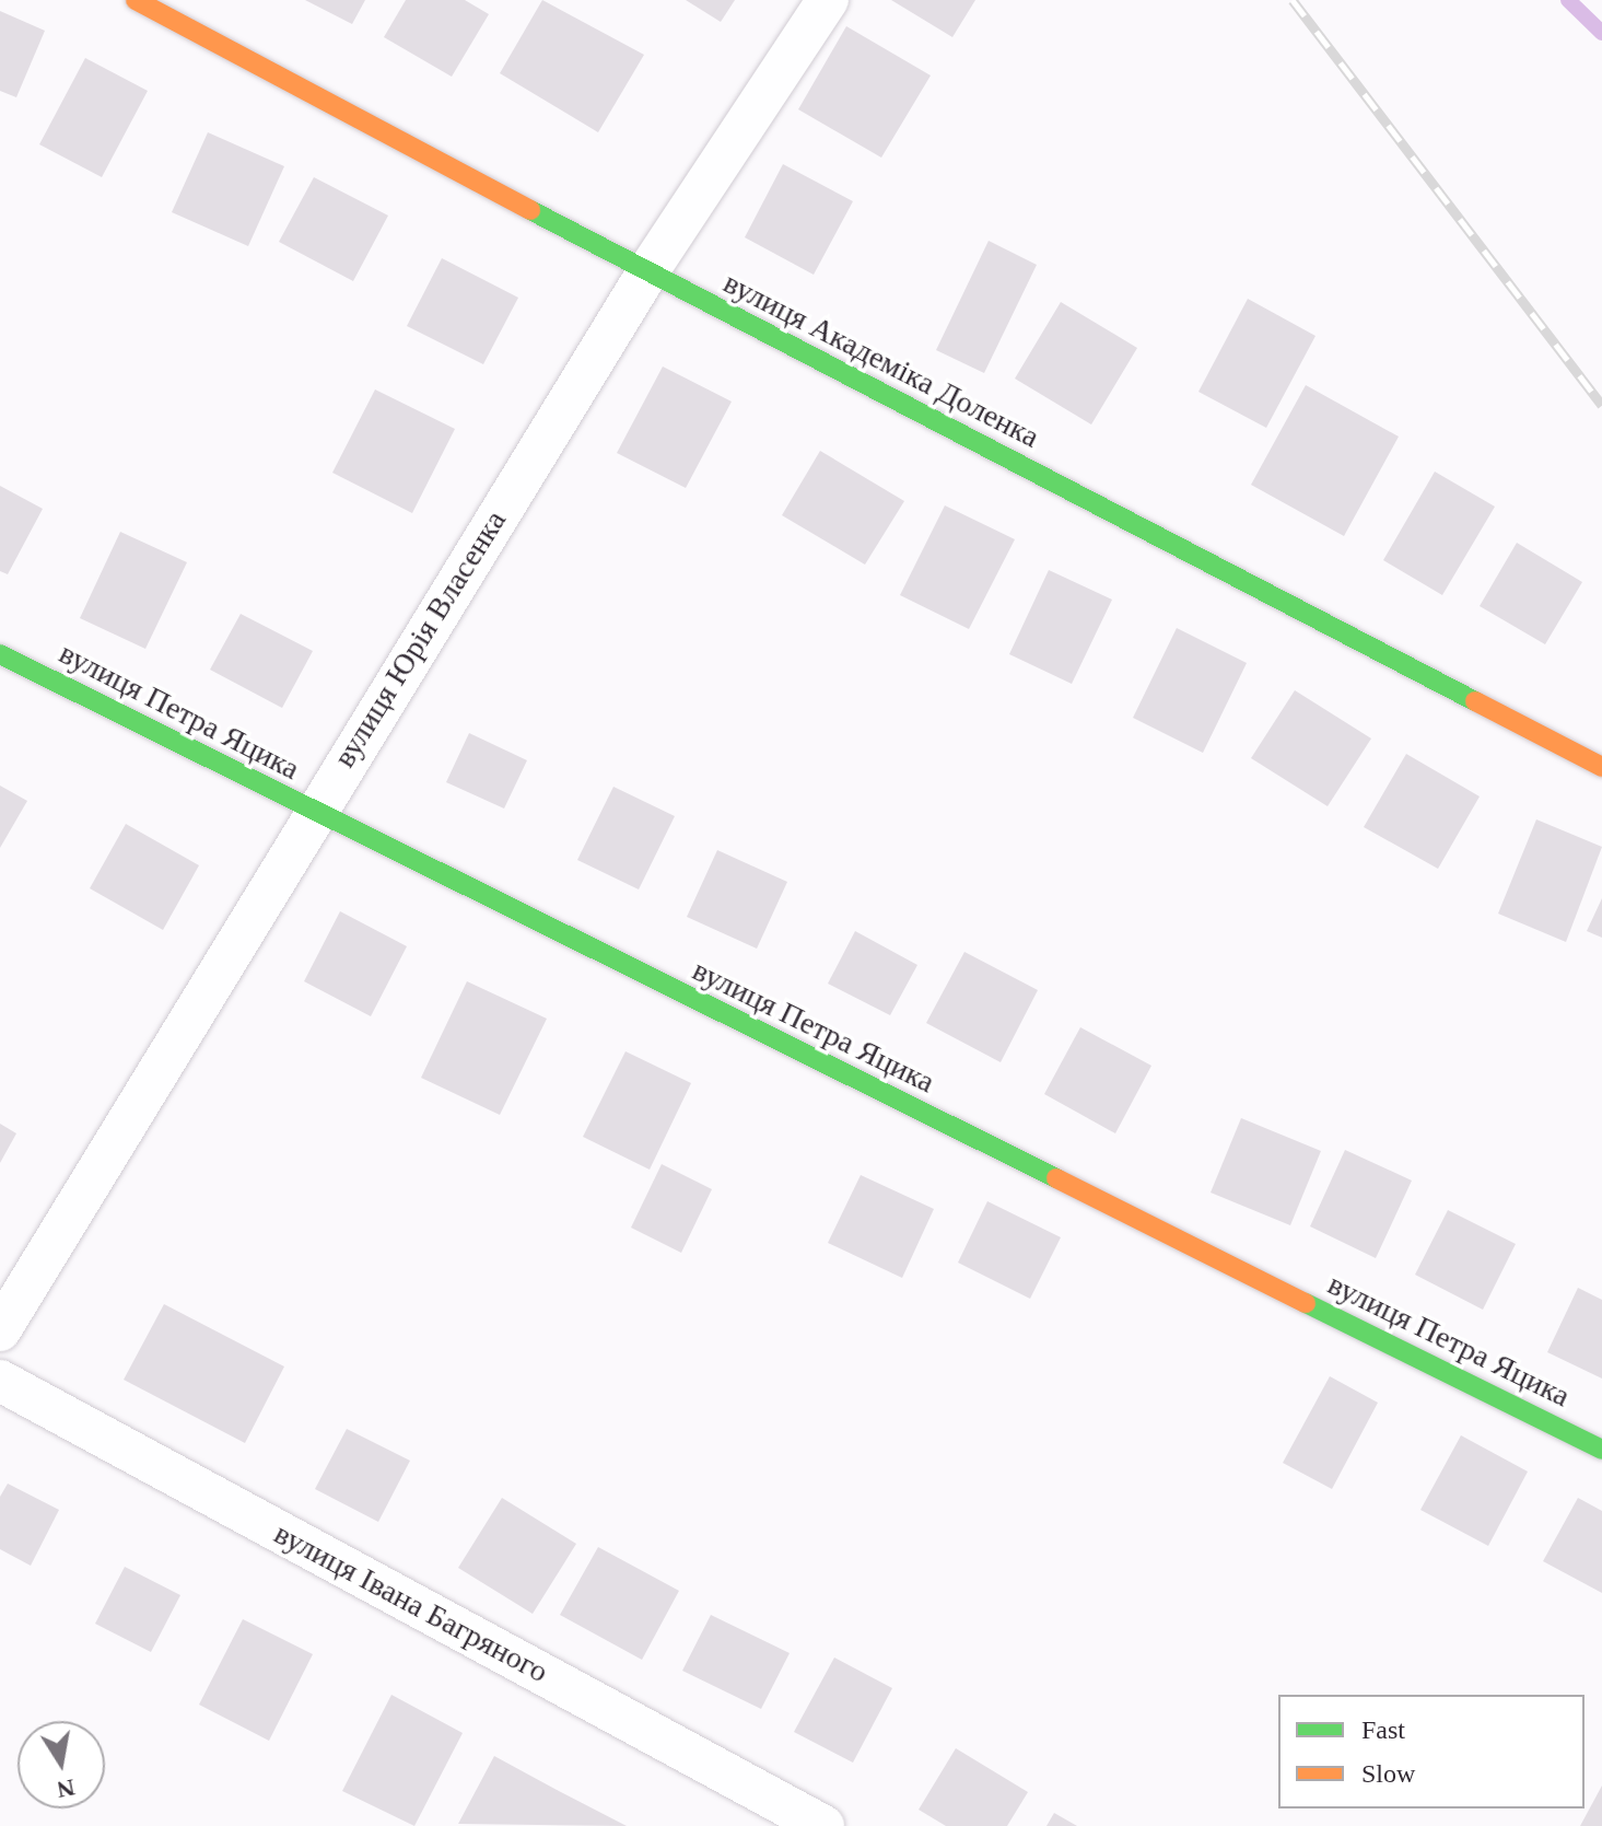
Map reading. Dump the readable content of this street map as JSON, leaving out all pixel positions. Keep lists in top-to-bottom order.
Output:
{
  "streets": {
    "street": [
      "вулиця Академіка Доленка",
      "вулиця Юрія Власенка",
      "вулиця Петра Яцика",
      "вулиця Івана Багряного"
    ]
  },
  "crossings": [
    ["вулиця Академіка Доленка", "вулиця Юрія Власенка"],
    ["вулиця Юрія Власенка", "вулиця Петра Яцика"]
  ],
  "legend": ["Fast", "Slow"],
  "north": "bottom"
}
